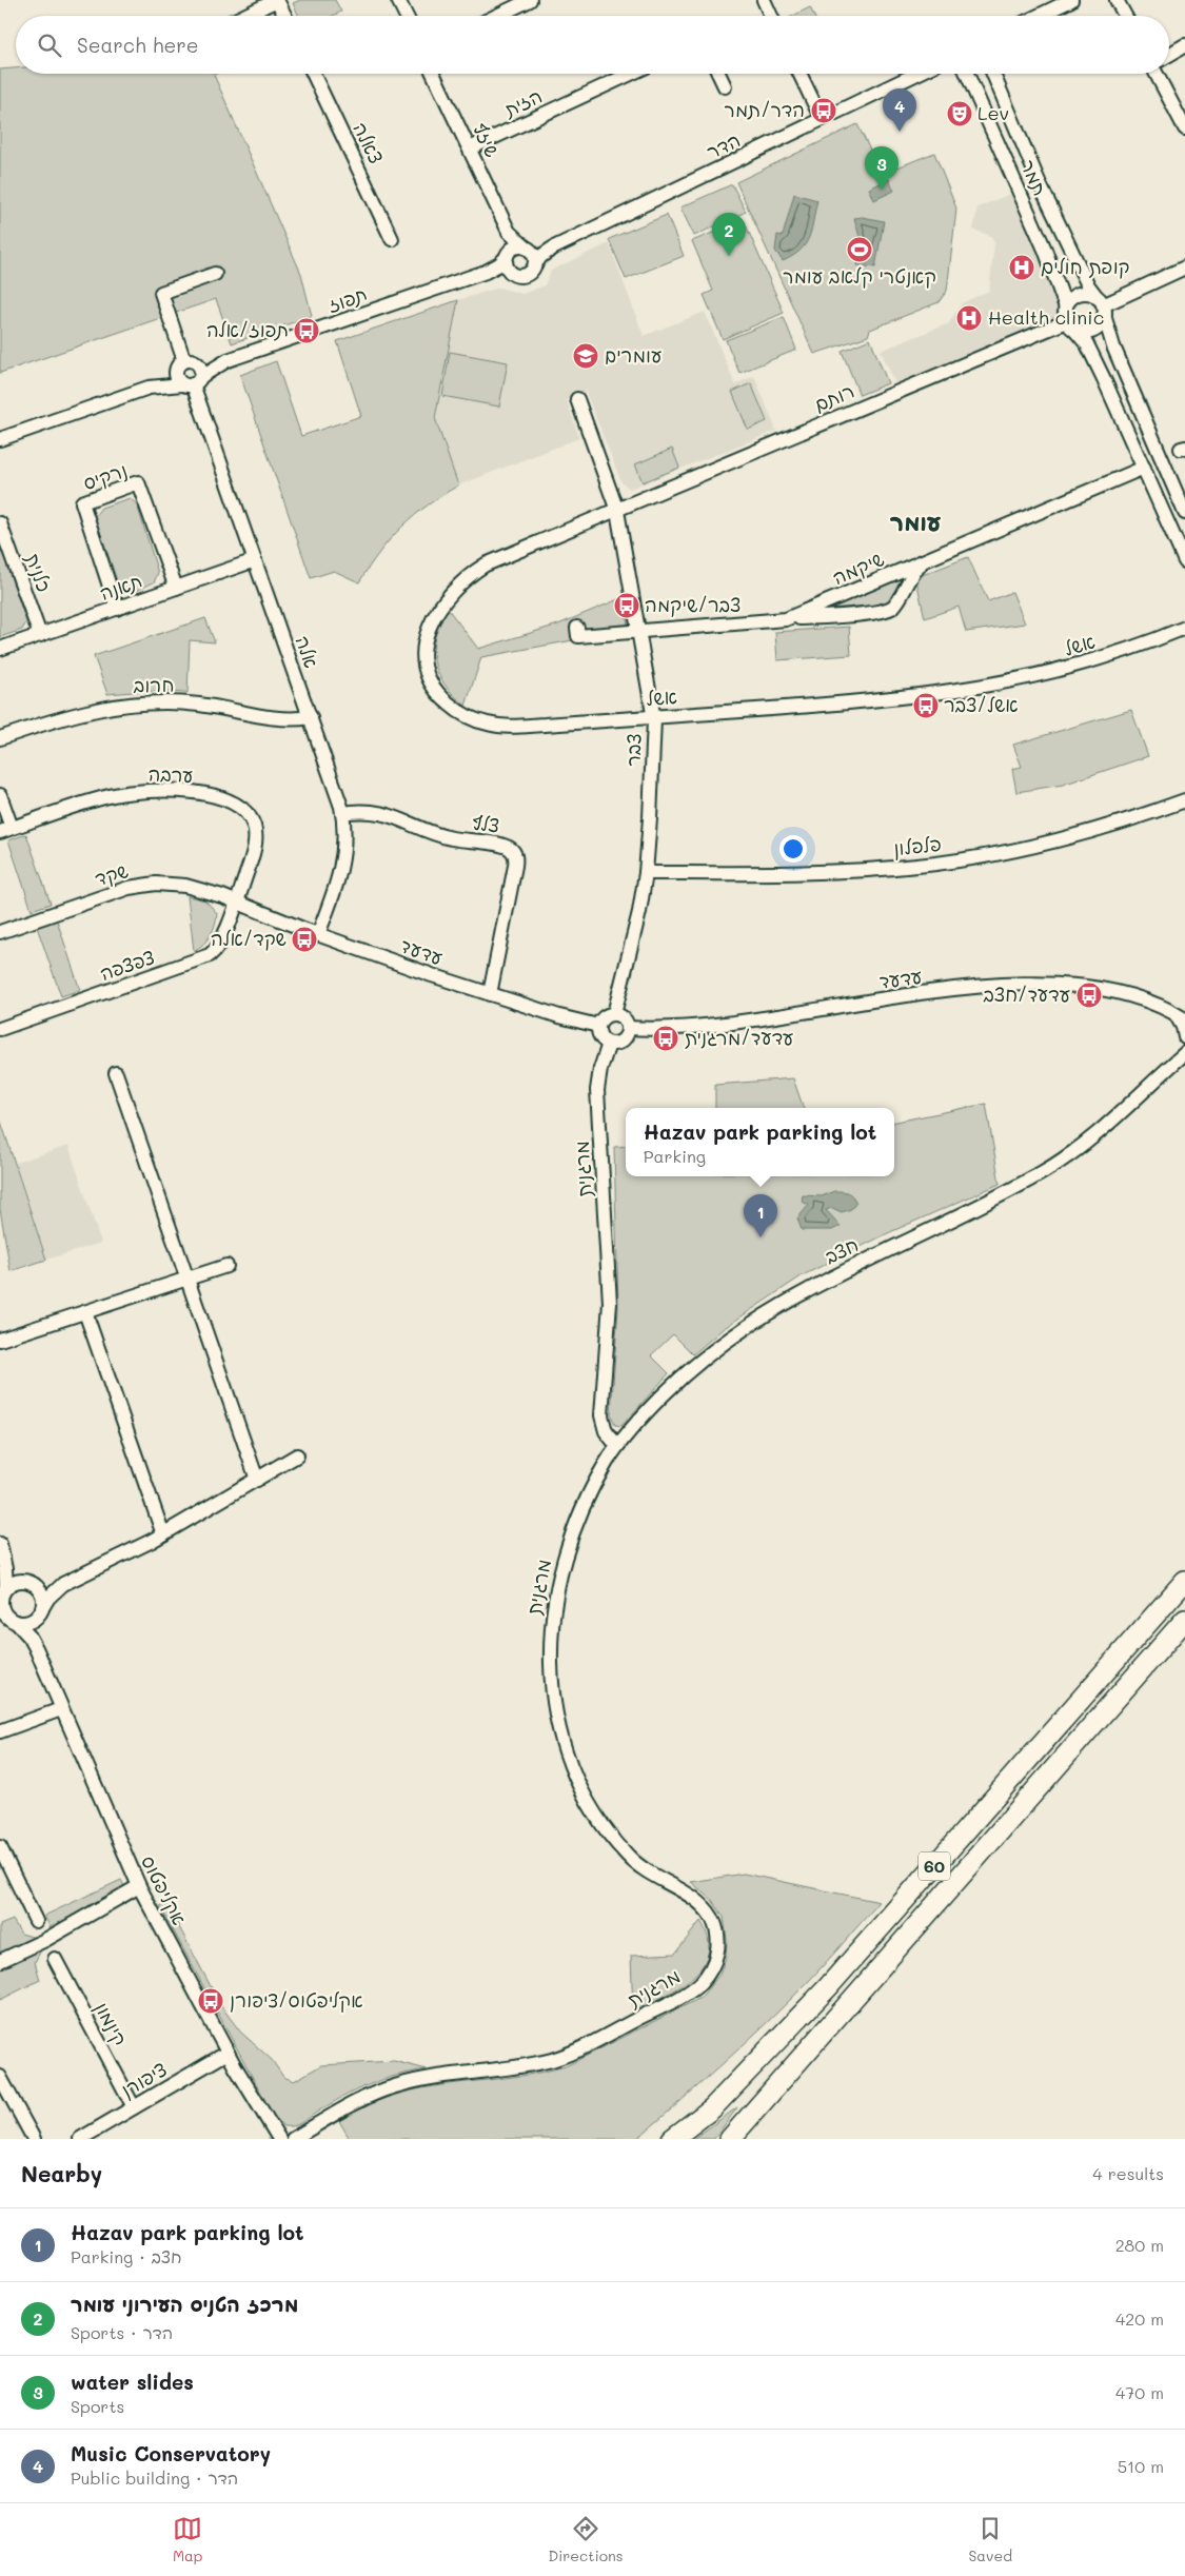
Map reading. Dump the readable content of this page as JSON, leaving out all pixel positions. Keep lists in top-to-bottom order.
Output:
{
  "streets": {
    "highway": ["60"],
    "street": [
      "הזית",
      "שיזף",
      "צאלה",
      "הדר",
      "תמר",
      "תפוז",
      "רותם",
      "נרקיס",
      "שיקמה",
      "כלנית",
      "תאנה",
      "אשל",
      "אלה",
      "חרוב",
      "צבר",
      "ערבה",
      "צלף",
      "פלפלון",
      "שקד",
      "עדעד",
      "צפצפה",
      "מרגנית",
      "חצב",
      "אקליפטוס",
      "קינמון",
      "ציפורן"
    ]
  },
  "crossings": [
    ["הזית", "שיזף"],
    ["שיזף", "הדר"],
    ["שיזף", "תפוז"],
    ["הדר", "תפוז"],
    ["תמר", "רותם"],
    ["תפוז", "אלה"],
    ["רותם", "אשל"],
    ["רותם", "צבר"],
    ["נרקיס", "תאנה"],
    ["שיקמה", "צבר"],
    ["כלנית", "תאנה"],
    ["תאנה", "אלה"],
    ["אשל", "צבר"],
    ["אלה", "חרוב"],
    ["אלה", "צלף"],
    ["אלה", "עדעד"],
    ["צבר", "פלפלון"],
    ["צבר", "עדעד"],
    ["צבר", "מרגנית"],
    ["ערבה", "שקד"],
    ["ערבה", "עדעד"],
    ["ערבה", "צפצפה"],
    ["צלף", "עדעד"],
    ["שקד", "עדעד"],
    ["שקד", "צפצפה"],
    ["עדעד", "צפצפה"],
    ["עדעד", "מרגנית"],
    ["מרגנית", "חצב"],
    ["אקליפטוס", "ציפורן"],
    ["קינמון", "ציפורן"]
  ],
  "districts": ["עומר"],
  "places": {
    "bus stop": [
      "הדר/תמר",
      "תפוז/אלה",
      "צבר/שיקמה",
      "אשל/צבר",
      "שקד/אלה",
      "עדעד/חצב",
      "עדעד/מרגנית",
      "אקליפטוס/ציפורן"
    ],
    "theatre": ["Lev"],
    "sports": ["קאנטרי קלאב עומר"],
    "hospital": ["קופת חולים", "Health clinic"],
    "school or university": ["עומרים"]
  },
  "page": {
    "search": "Search here",
    "pins": [
      "4",
      "3",
      "2",
      "1"
    ],
    "popup": ["Hazav park parking lot", "Parking"],
    "heading": ["Nearby", "4 results"],
    "list": [
      {
        "mark": "1",
        "name": "Hazav park parking lot",
        "note": "Parking · חצב",
        "value": "280 m"
      },
      {
        "mark": "2",
        "name": "מרכז הטניס העירוני עומר",
        "note": "Sports · הדר",
        "value": "420 m"
      },
      {
        "mark": "3",
        "name": "water slides",
        "note": "Sports",
        "value": "470 m"
      },
      {
        "mark": "4",
        "name": "Music Conservatory",
        "note": "Public building · הדר",
        "value": "510 m"
      }
    ],
    "nav": ["Map", "Directions", "Saved"]
  }
}
